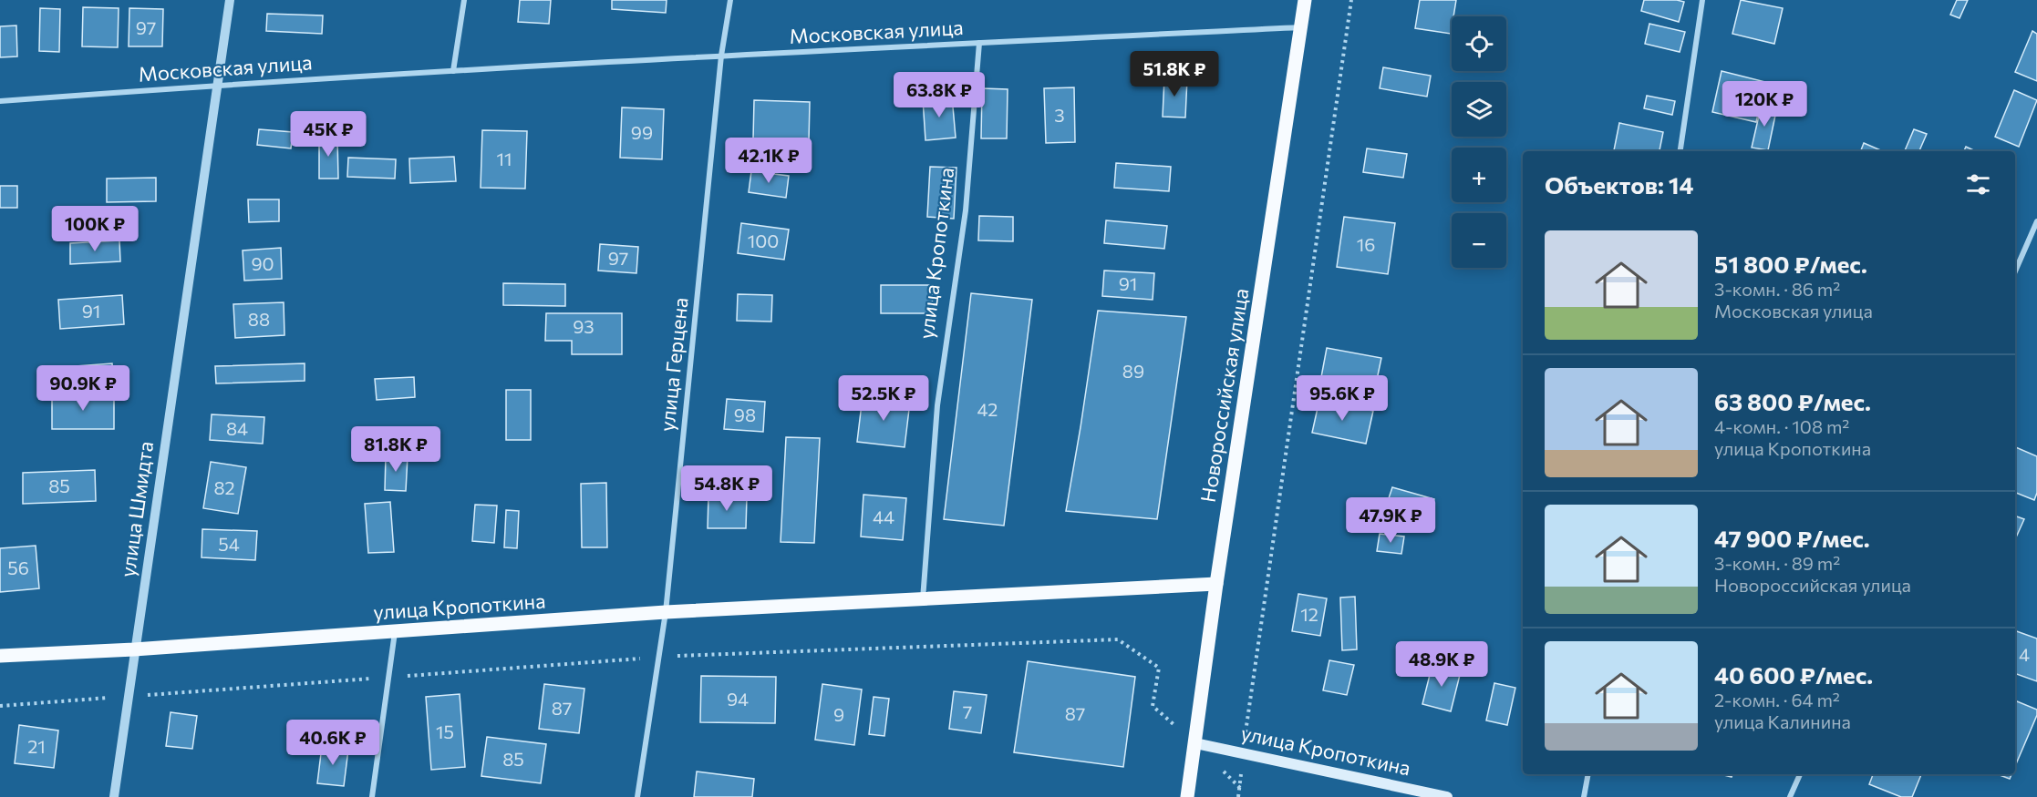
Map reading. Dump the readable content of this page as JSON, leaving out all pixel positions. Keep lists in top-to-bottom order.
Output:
{
  "streets": {
    "main road": ["улица Кропоткина", "Новороссийская улица"],
    "street": ["Московская улица", "улица Герцена", "улица Шмидта"]
  },
  "crossings": [
    ["Московская улица", "улица Кропоткина"],
    ["Московская улица", "улица Герцена"],
    ["Московская улица", "Новороссийская улица"],
    ["Московская улица", "улица Шмидта"],
    ["улица Кропоткина", "улица Герцена"],
    ["улица Кропоткина", "Новороссийская улица"],
    ["улица Кропоткина", "улица Шмидта"]
  ],
  "house_numbers": [
    "97",
    "3",
    "99",
    "11",
    "100",
    "16",
    "97",
    "90",
    "91",
    "91",
    "88",
    "93",
    "89",
    "42",
    "98",
    "84",
    "85",
    "82",
    "44",
    "54",
    "56",
    "12",
    "4",
    "94",
    "87",
    "7",
    "87",
    "9",
    "15",
    "21",
    "85"
  ],
  "page": {
    "map_buttons": ["+", "−"],
    "price": [
      "51.8K ₽",
      "63.8K ₽",
      "120K ₽",
      "45K ₽",
      "42.1K ₽",
      "100K ₽",
      "90.9K ₽",
      "52.5K ₽",
      "95.6K ₽",
      "81.8K ₽",
      "54.8K ₽",
      "47.9K ₽",
      "48.9K ₽",
      "40.6K ₽"
    ],
    "heading": "Объектов: 14",
    "list": [
      {
        "name": "51 800 ₽/мес.",
        "note": "3-комн. · 86 m² · Московская улица"
      },
      {
        "name": "63 800 ₽/мес.",
        "note": "4-комн. · 108 m² · улица Кропоткина"
      },
      {
        "name": "47 900 ₽/мес.",
        "note": "3-комн. · 89 m² · Новороссийская улица"
      },
      {
        "name": "40 600 ₽/мес.",
        "note": "2-комн. · 64 m² · улица Калинина"
      }
    ]
  }
}
